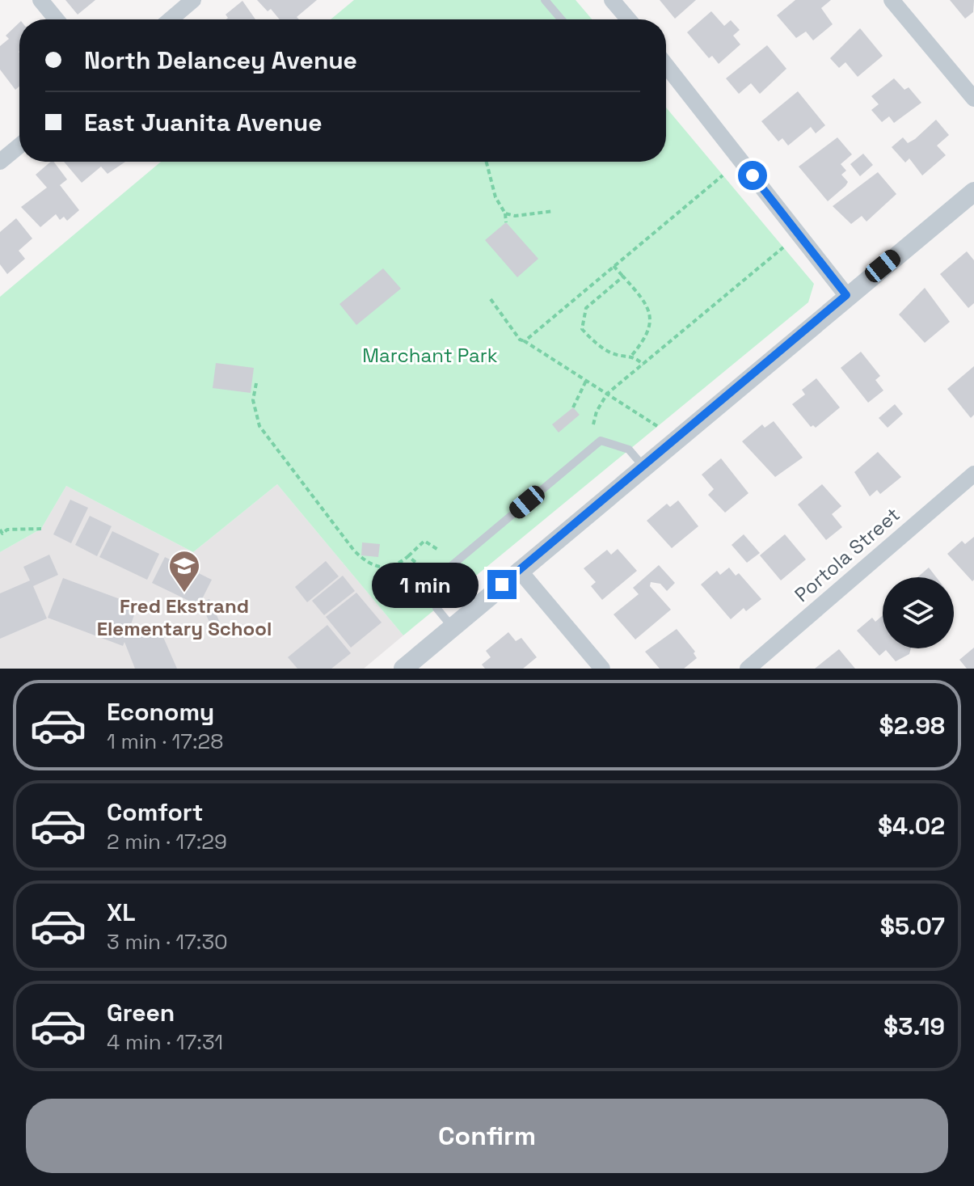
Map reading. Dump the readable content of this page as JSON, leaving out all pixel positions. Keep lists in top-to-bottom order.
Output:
{
  "streets": {
    "street": ["Portola Street"]
  },
  "parks": ["Marchant Park"],
  "places": {
    "school or university": ["Fred Ekstrand Elementary School"]
  },
  "page": {
    "banner": ["North Delancey Avenue", "East Juanita Avenue"],
    "bubble": "1 min",
    "list": [
      {
        "name": "Economy",
        "note": "1 min · 17:28",
        "value": "$2.98"
      },
      {
        "name": "Comfort",
        "note": "2 min · 17:29",
        "value": "$4.02"
      },
      {
        "name": "XL",
        "note": "3 min · 17:30",
        "value": "$5.07"
      },
      {
        "name": "Green",
        "note": "4 min · 17:31",
        "value": "$3.19"
      }
    ],
    "buttons": "Confirm"
  }
}
